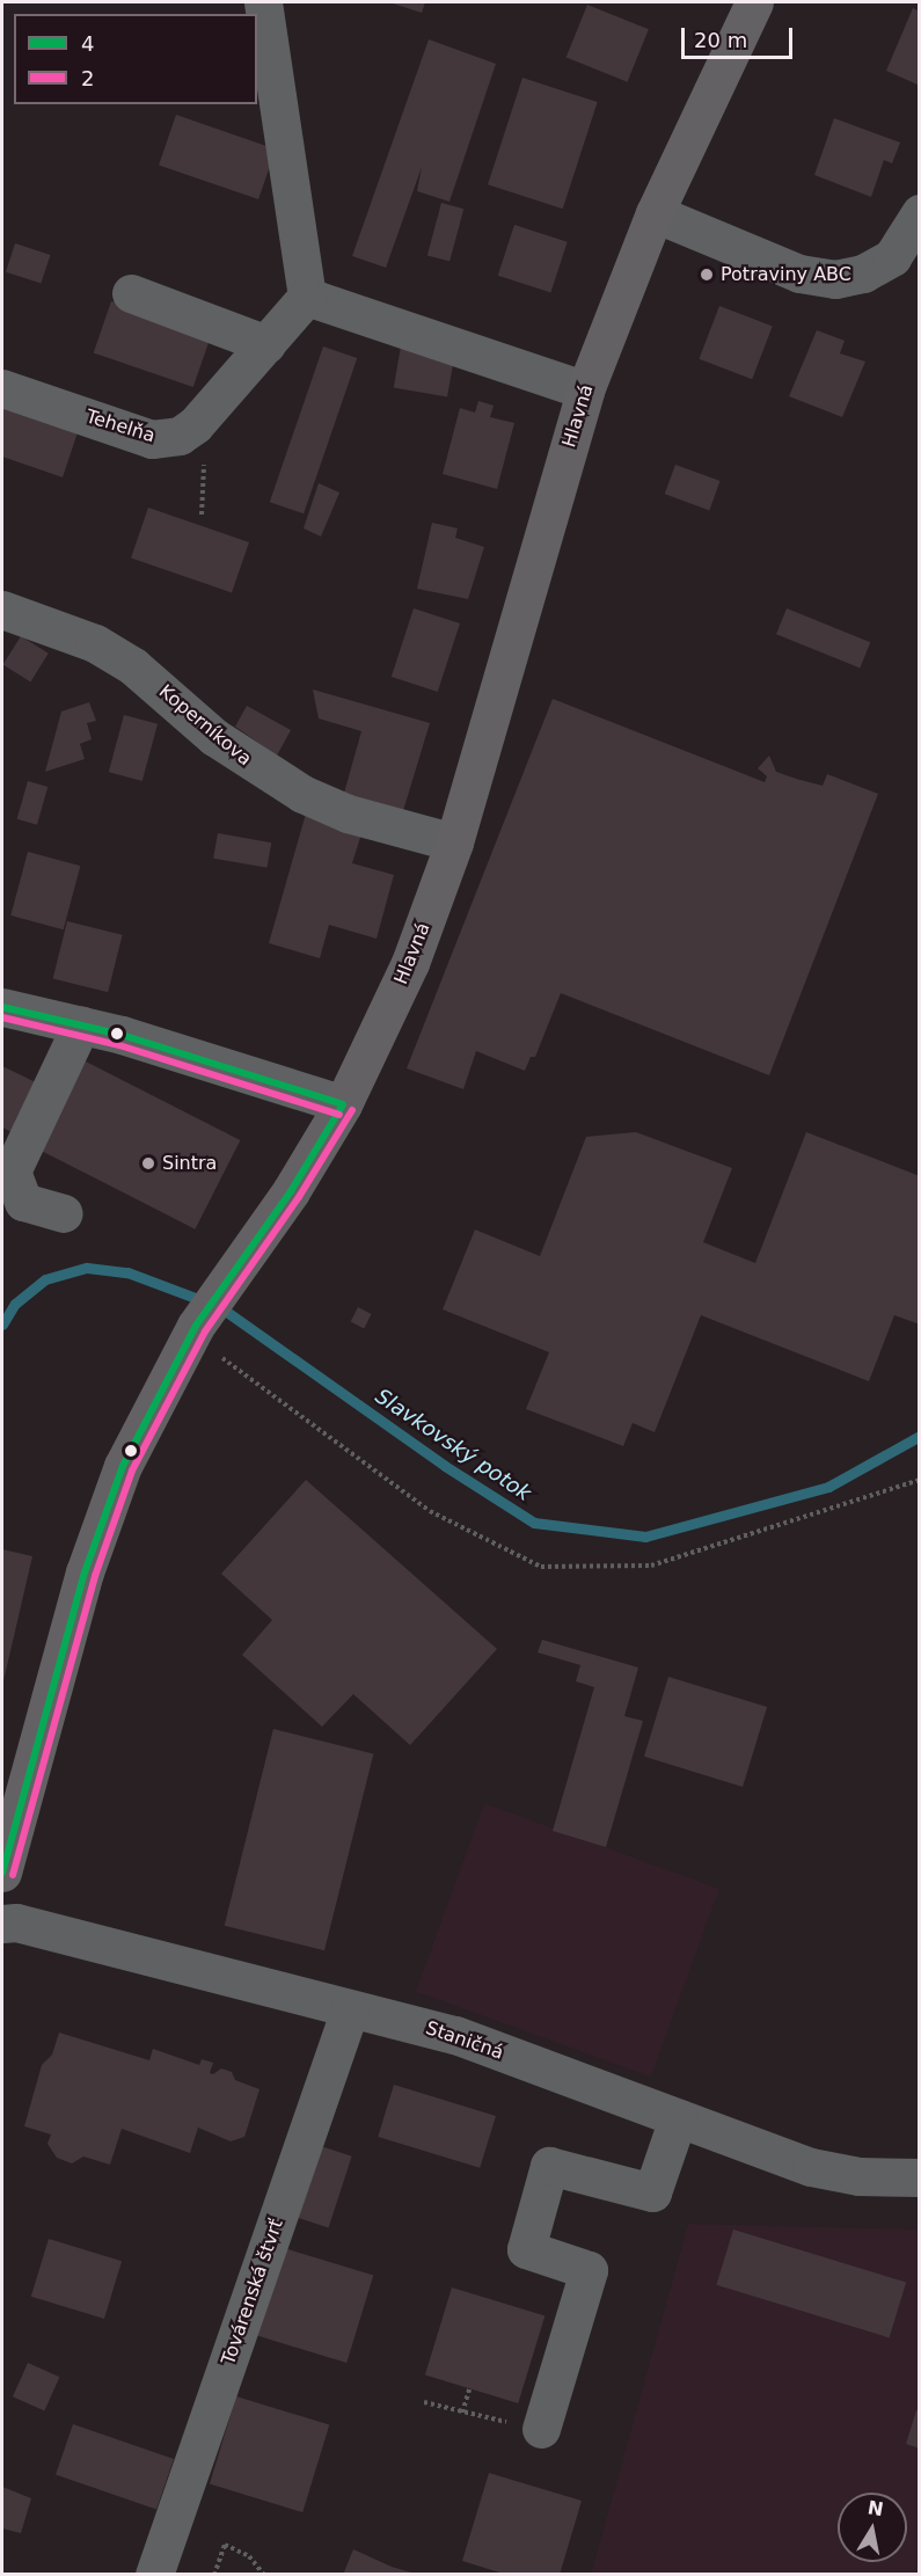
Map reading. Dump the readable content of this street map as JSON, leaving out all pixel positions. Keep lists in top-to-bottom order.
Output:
{
  "streets": {
    "main road": ["Hlavná"],
    "street": [
      "Tehelňa",
      "Koperníkova",
      "Staničná",
      "Továrenská štvrť"
    ]
  },
  "crossings": [
    ["Hlavná", "Koperníkova"],
    ["Staničná", "Továrenská štvrť"]
  ],
  "water": ["Slavkovský potok"],
  "places": ["Potraviny ABC", "Sintra"],
  "lines": ["transit line 4", "transit line 2"],
  "legend": ["4", "2"],
  "scale_bar": "20 m",
  "north": "top"
}
